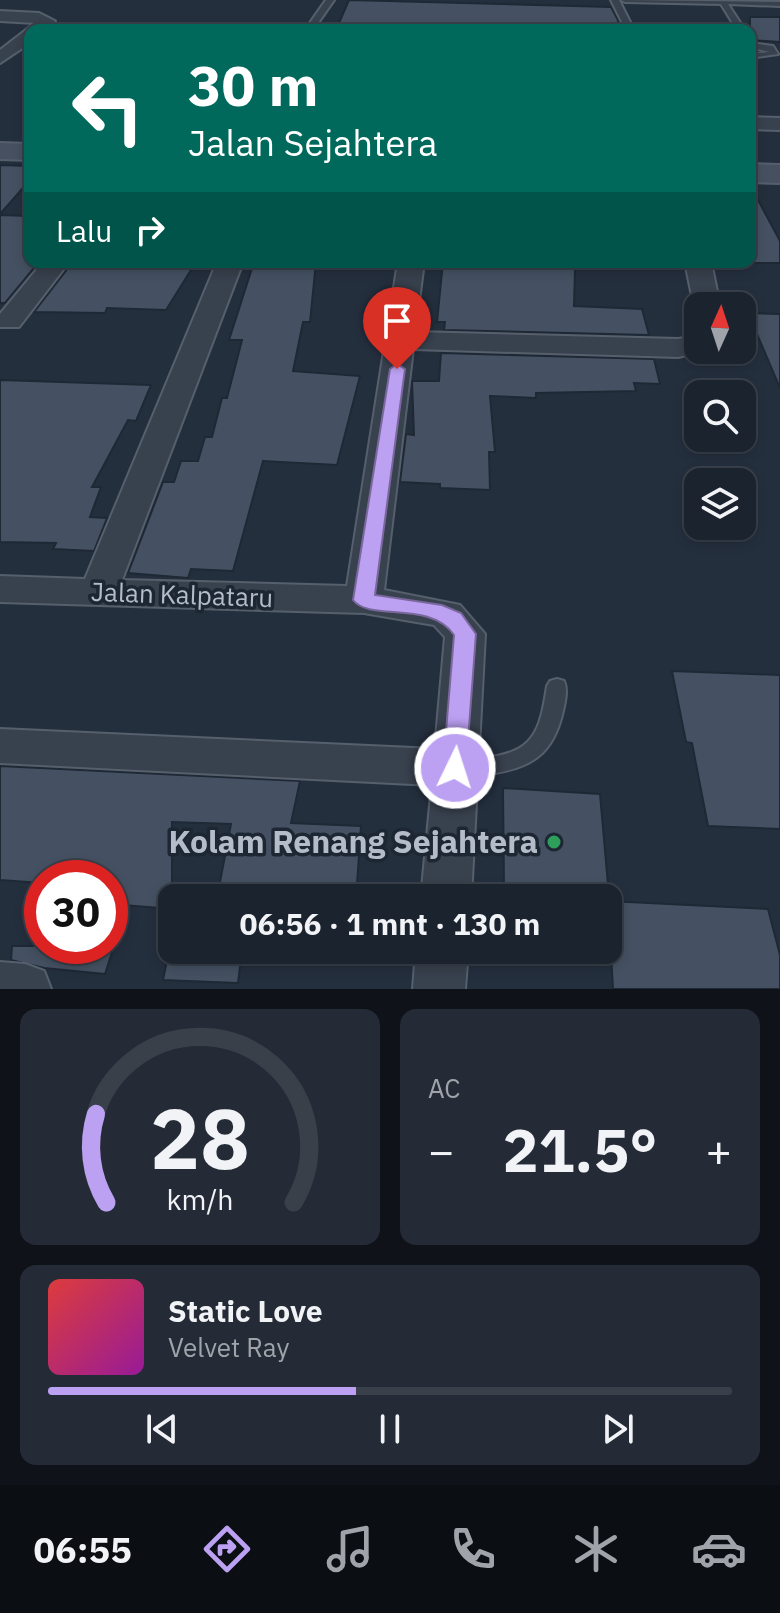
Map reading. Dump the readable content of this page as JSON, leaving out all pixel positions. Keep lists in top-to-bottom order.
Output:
{
  "streets": {
    "street": ["Jalan Kalpataru"]
  },
  "places": ["Kolam Renang Sejahtera"],
  "north": "top",
  "page": {
    "turn": ["30 m", "Jalan Sejahtera"],
    "then": "Lalu",
    "limit": "30",
    "trip": "06:56 · 1 mnt · 130 m",
    "tile": "AC",
    "heat": ["−", "21.5°", "+"],
    "song": ["Static Love", "Velvet Ray"],
    "tabs": "06:55",
    "gauge": ["28", "km/h"]
  }
}
